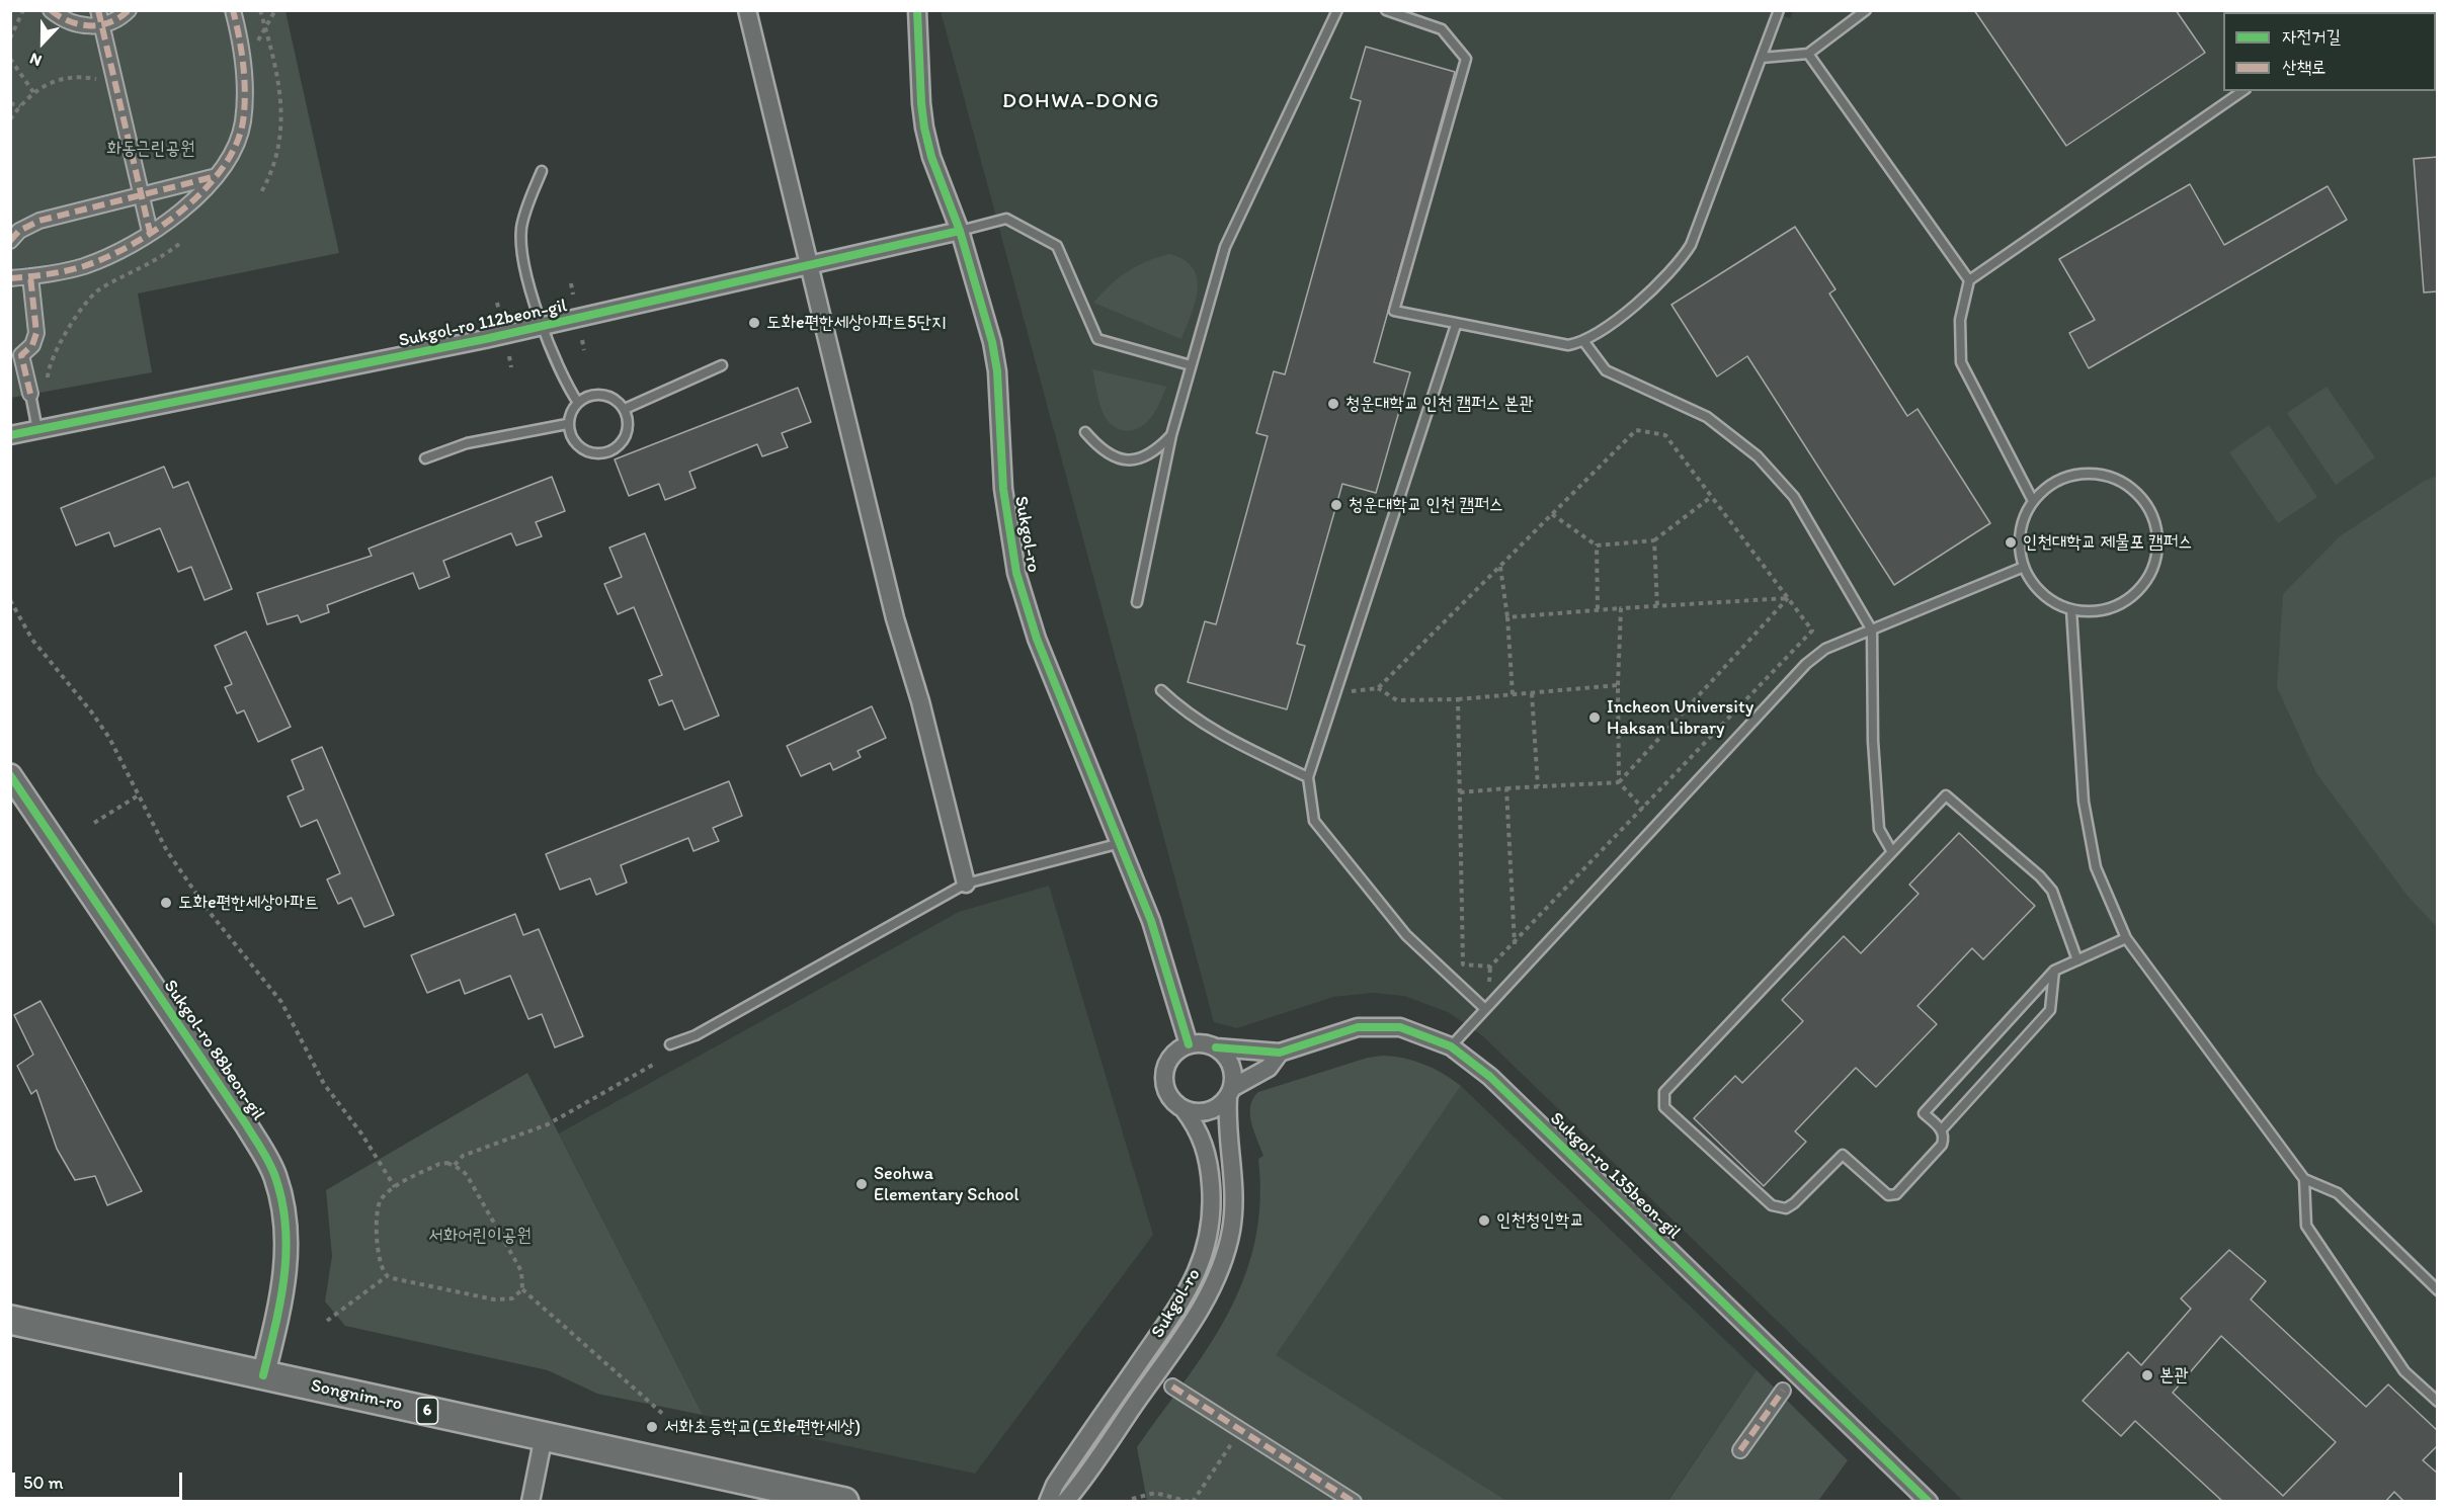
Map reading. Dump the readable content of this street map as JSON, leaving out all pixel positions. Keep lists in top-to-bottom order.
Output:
{
  "streets": {
    "main road": ["Songnim-ro", "6"],
    "street": [
      "Sukgol-ro 112beon-gil",
      "Sukgol-ro",
      "Sukgol-ro 88beon-gil",
      "Sukgol-ro 135beon-gil"
    ]
  },
  "crossings": [
    ["Sukgol-ro 112beon-gil", "Sukgol-ro"],
    ["Sukgol-ro", "Sukgol-ro 135beon-gil"],
    ["Sukgol-ro 88beon-gil", "Songnim-ro"]
  ],
  "districts": ["DOHWA-DONG"],
  "parks": ["화동근린공원", "서화어린이공원"],
  "places": [
    "도화e편한세상아파트5단지",
    "청운대학교 인천 캠퍼스 본관",
    "청운대학교 인천 캠퍼스",
    "인천대학교 제물포 캠퍼스",
    "Incheon University Haksan Library",
    "도화e편한세상아파트",
    "Seohwa Elementary School",
    "인천청인학교",
    "본관",
    "서화초등학교(도화e편한세상)"
  ],
  "legend": ["자전거길", "산책로"],
  "scale_bar": "50 m",
  "north": "bottom"
}
